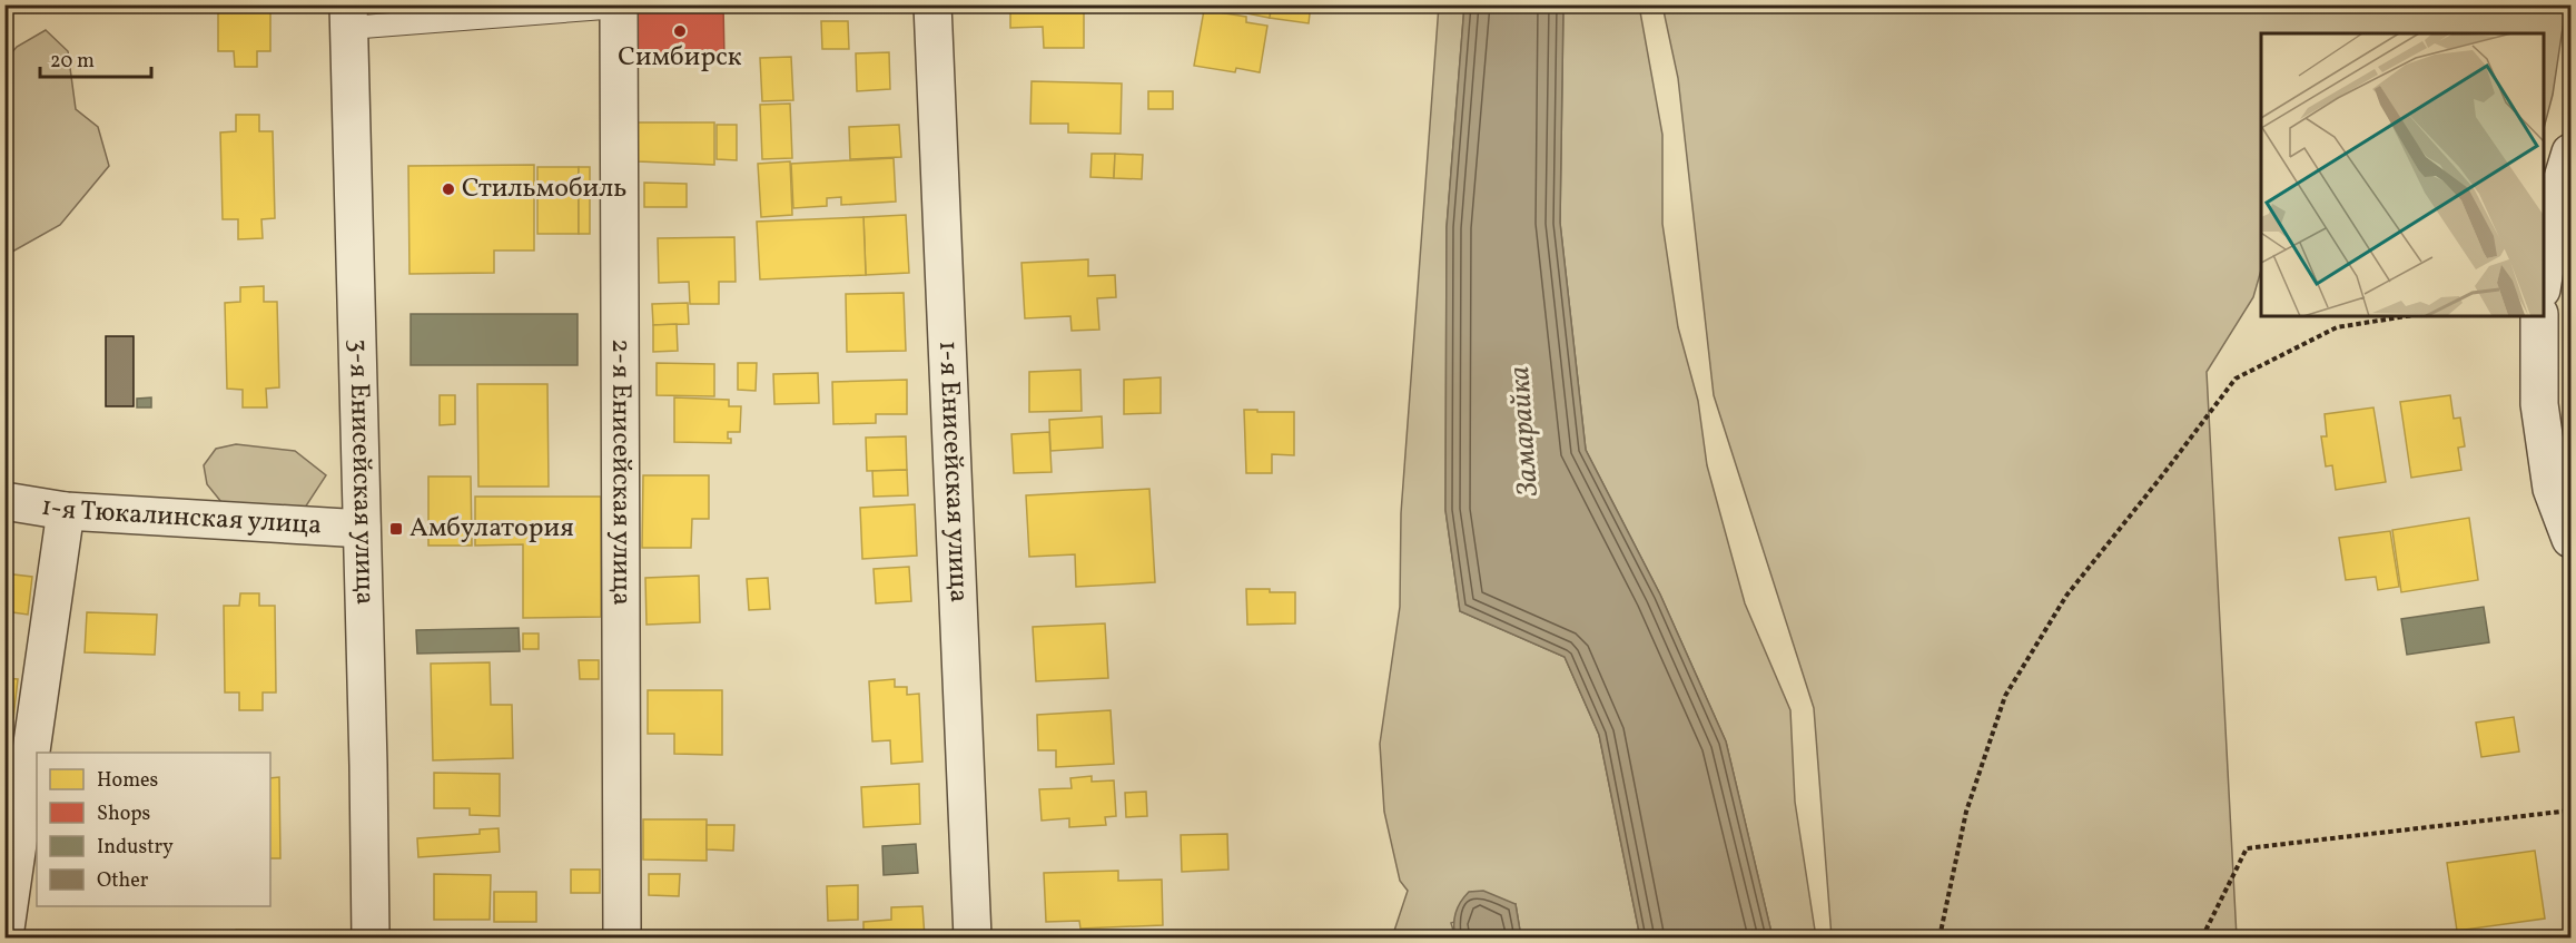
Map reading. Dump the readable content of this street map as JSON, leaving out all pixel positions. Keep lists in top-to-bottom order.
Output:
{
  "streets": {
    "street": [
      "3-я Енисейская улица",
      "2-я Енисейская улица",
      "1-я Енисейская улица",
      "1-я Тюкалинская улица"
    ]
  },
  "crossings": [
    ["3-я Енисейская улица", "1-я Тюкалинская улица"]
  ],
  "water": ["Замарайка"],
  "places": {
    "other": ["Симбирск", "Стильмобиль"],
    "transit": ["Амбулатория"]
  },
  "legend": [
    "Homes",
    "Shops",
    "Industry",
    "Other"
  ],
  "scale_bar": "20 m"
}
